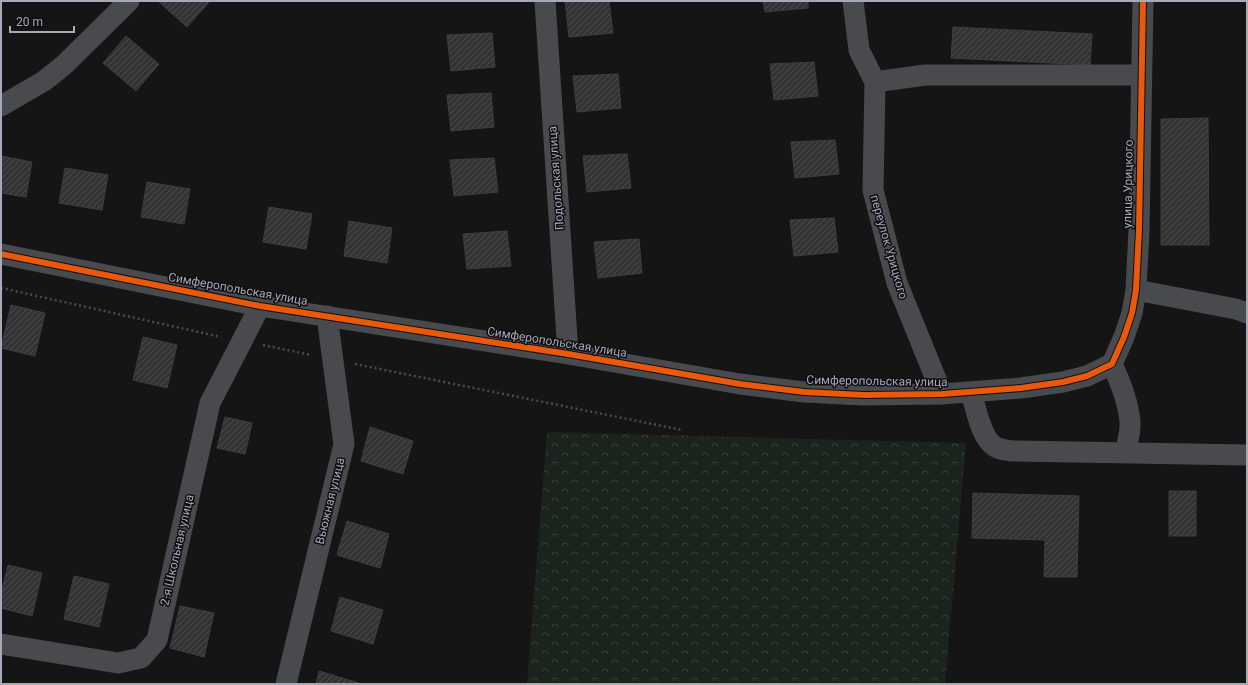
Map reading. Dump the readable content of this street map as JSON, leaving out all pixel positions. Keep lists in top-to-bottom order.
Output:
{
  "streets": {
    "street": [
      "Подольская улица",
      "улица Урицкого",
      "переулок Урицкого",
      "Симферопольская улица",
      "Вьюжная улица",
      "2-я Школьная улица"
    ]
  },
  "crossings": [
    ["Подольская улица", "Симферопольская улица"],
    ["улица Урицкого", "Симферопольская улица"],
    ["переулок Урицкого", "Симферопольская улица"],
    ["Симферопольская улица", "Вьюжная улица"],
    ["Симферопольская улица", "2-я Школьная улица"]
  ],
  "scale_bar": "20 m"
}
